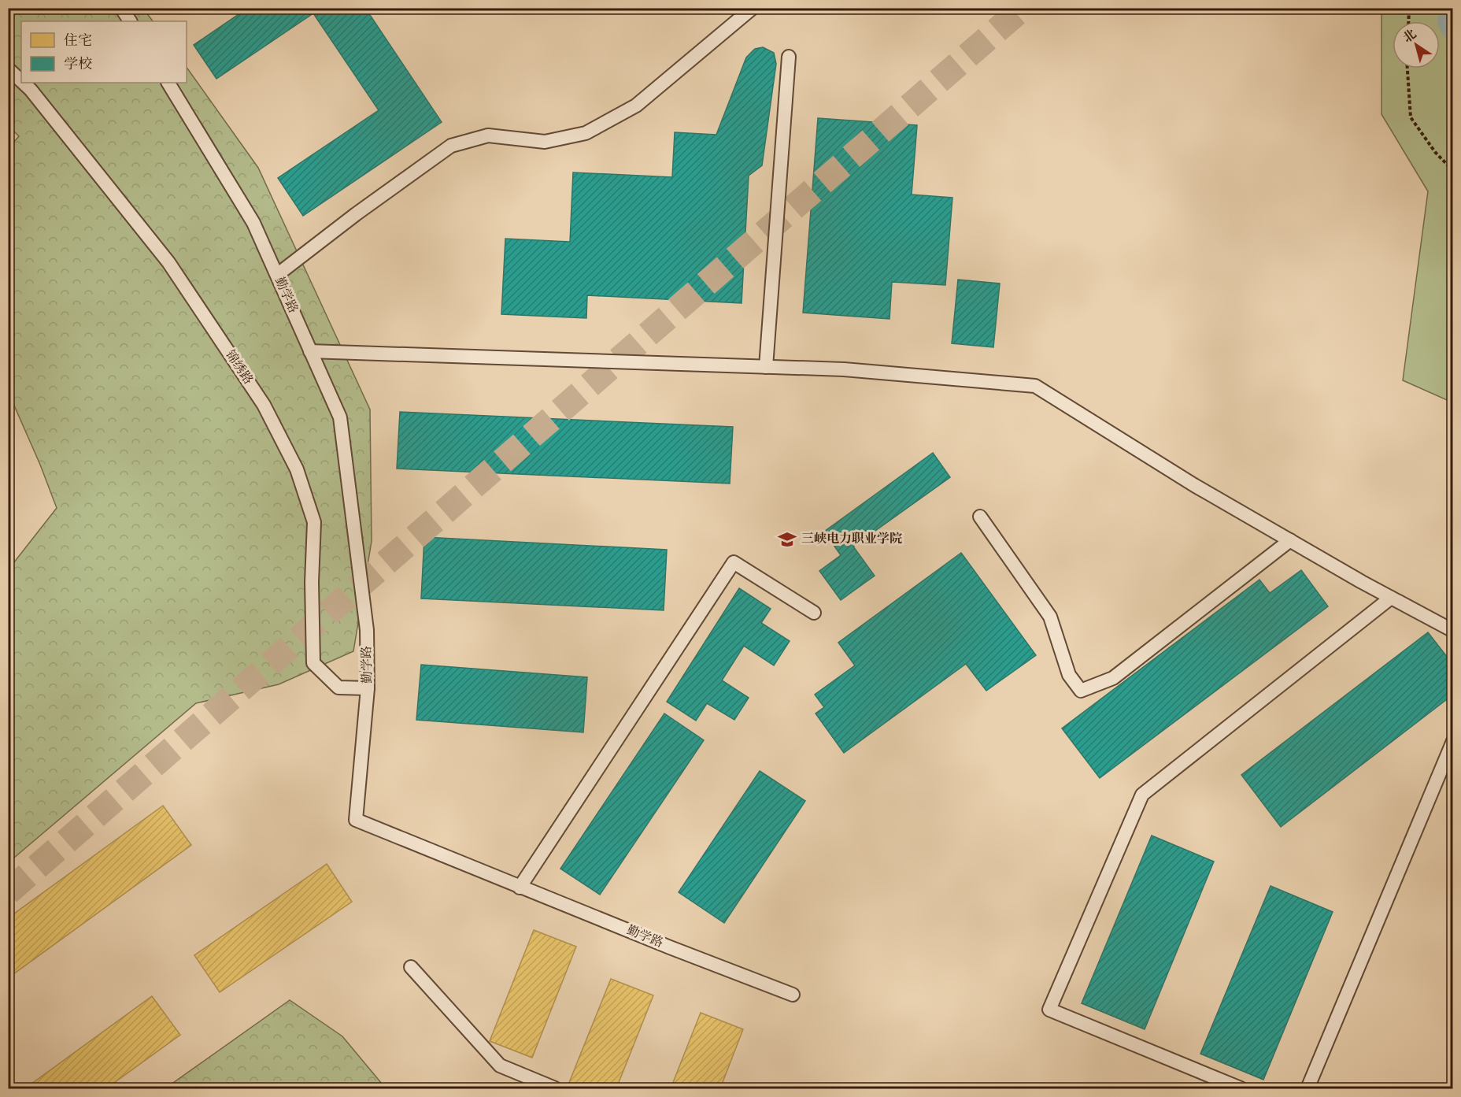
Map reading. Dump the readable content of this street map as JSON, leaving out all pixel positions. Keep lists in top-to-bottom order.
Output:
{
  "streets": {
    "lane": ["勤学路", "锦绣路"]
  },
  "crossings": [
    ["勤学路", "锦绣路"]
  ],
  "places": {
    "school or university": ["三峡电力职业学院"]
  },
  "legend": ["住宅", "学校"],
  "north": "top left"
}
